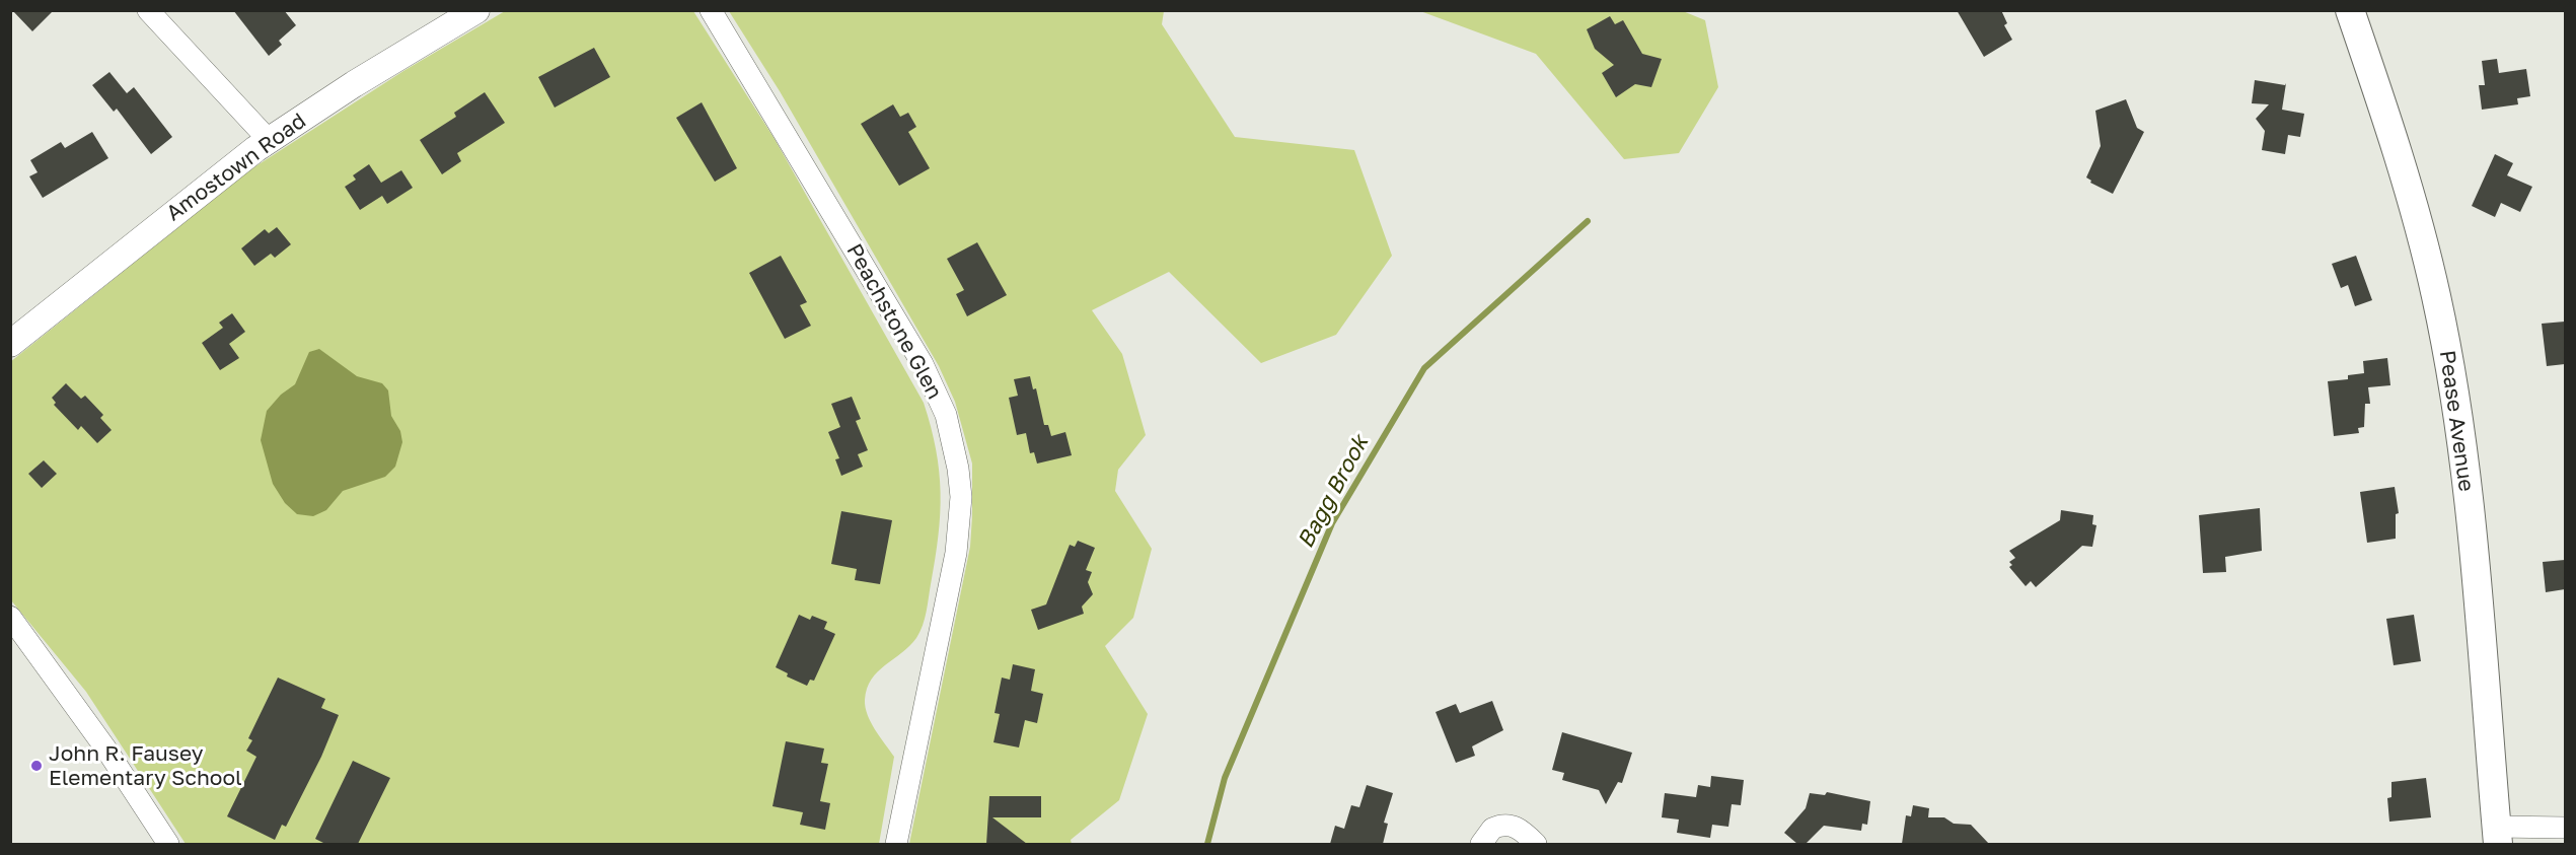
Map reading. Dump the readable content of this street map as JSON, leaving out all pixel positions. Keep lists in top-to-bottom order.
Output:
{
  "streets": {
    "main road": ["Pease Avenue"],
    "street": ["Amostown Road", "Peachstone Glen"]
  },
  "water": ["Bagg Brook"],
  "places": ["John R. Fausey Elementary School"]
}
